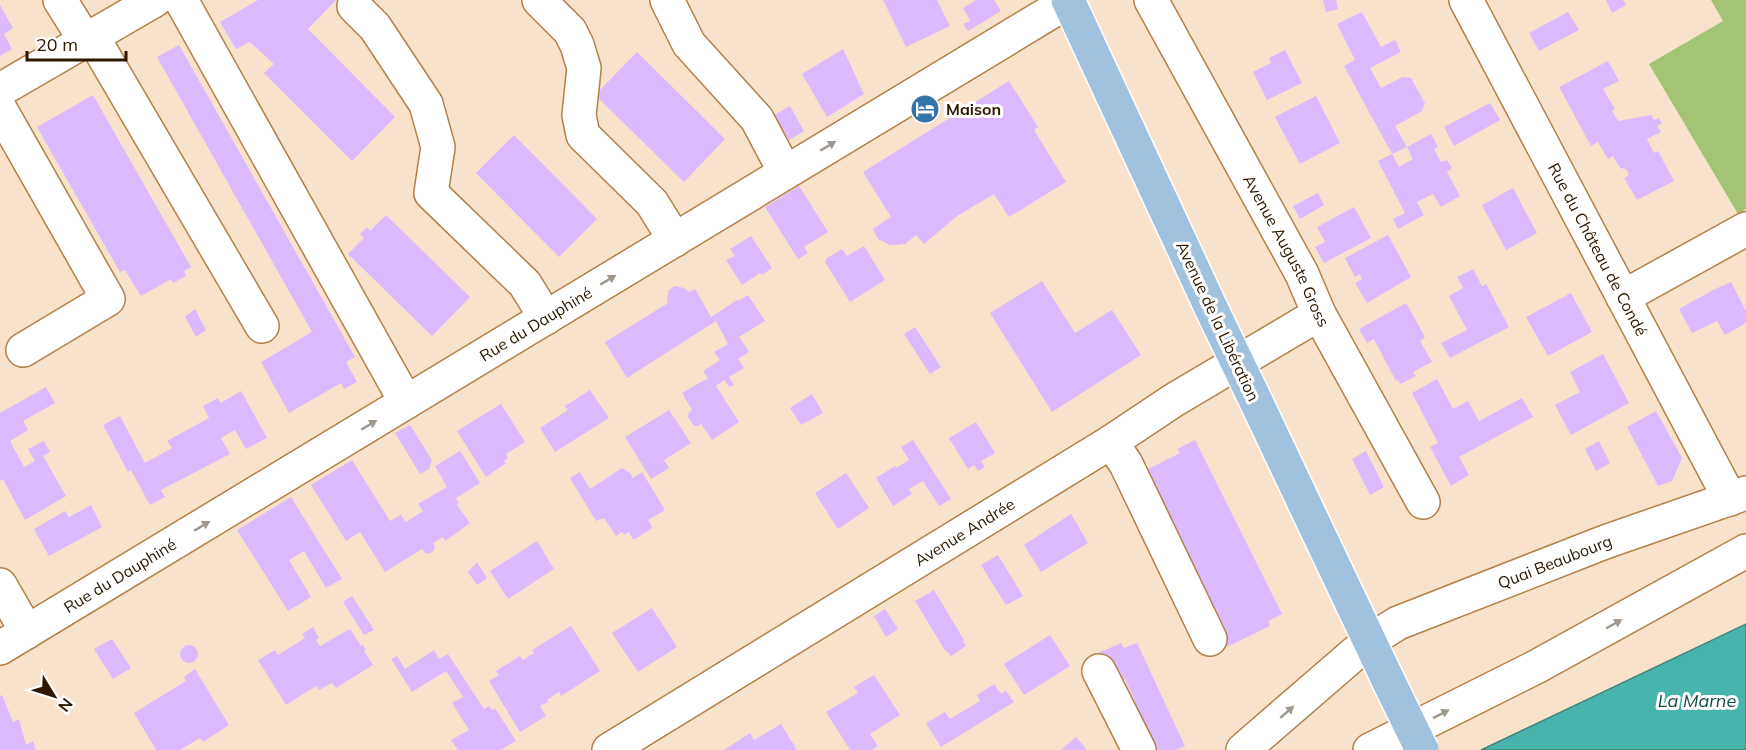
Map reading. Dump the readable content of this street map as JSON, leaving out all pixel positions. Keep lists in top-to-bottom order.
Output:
{
  "streets": {
    "main road": ["Avenue de la Libération"],
    "street": [
      "Rue du Château de Condé",
      "Avenue Auguste Gross",
      "Rue du Dauphiné",
      "Avenue Andrée",
      "Quai Beaubourg"
    ]
  },
  "crossings": [
    ["Rue du Château de Condé", "Quai Beaubourg"],
    ["Avenue Auguste Gross", "Avenue Andrée"],
    ["Avenue de la Libération", "Rue du Dauphiné"],
    ["Avenue de la Libération", "Quai Beaubourg"]
  ],
  "one_way": ["Rue du Dauphiné"],
  "water": ["La Marne"],
  "places": {
    "hotel": ["Maison"]
  },
  "scale_bar": "20 m",
  "north": "bottom right"
}
